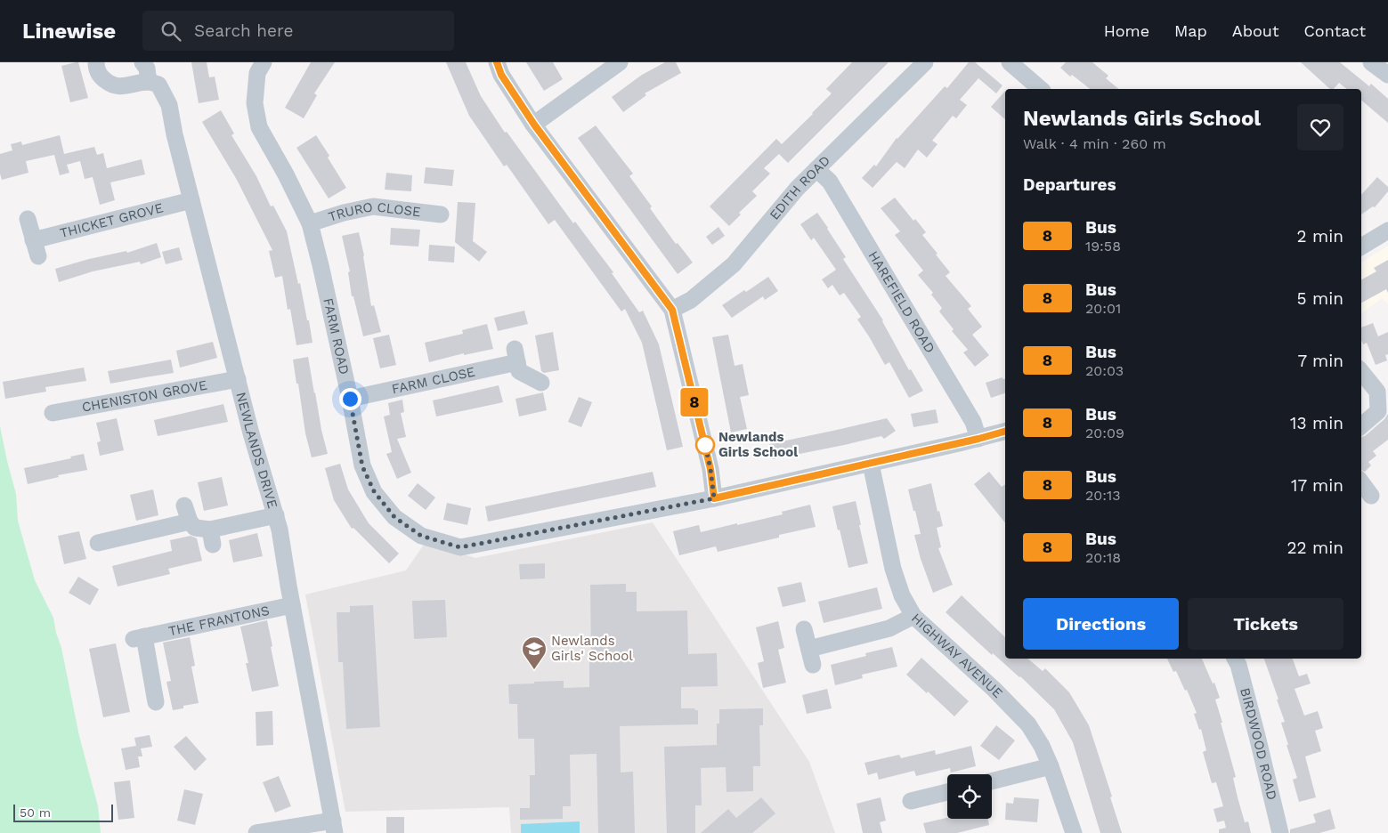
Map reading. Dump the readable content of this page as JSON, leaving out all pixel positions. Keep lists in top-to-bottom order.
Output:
{
  "streets": {
    "street": [
      "EDITH ROAD",
      "TRURO CLOSE",
      "THICKET GROVE",
      "HAREFIELD ROAD",
      "FARM ROAD",
      "FARM CLOSE",
      "CHENISTON GROVE",
      "NEWLANDS DRIVE",
      "THE FRANTONS",
      "HIGHWAY AVENUE",
      "BIRDWOOD ROAD"
    ]
  },
  "crossings": [
    ["EDITH ROAD", "HAREFIELD ROAD"],
    ["TRURO CLOSE", "FARM ROAD"],
    ["THICKET GROVE", "NEWLANDS DRIVE"],
    ["HAREFIELD ROAD", "FARM ROAD"],
    ["FARM ROAD", "FARM CLOSE"],
    ["FARM ROAD", "HIGHWAY AVENUE"],
    ["CHENISTON GROVE", "NEWLANDS DRIVE"],
    ["NEWLANDS DRIVE", "THE FRANTONS"]
  ],
  "places": {
    "other": ["Newlands Girls School"],
    "school or university": ["Newlands Girls' School"]
  },
  "lines": ["bus line 8"],
  "scale_bar": "50 m",
  "page": {
    "header": "Linewise",
    "search": "Search here",
    "nav": [
      "Home",
      "Map",
      "About",
      "Contact"
    ],
    "on_map": "8",
    "heading": [
      ["Newlands Girls School", "Walk · 4 min · 260 m"],
      "Departures"
    ],
    "list": [
      {
        "mark": "8",
        "name": "Bus",
        "note": "19:58",
        "value": "2 min"
      },
      {
        "mark": "8",
        "name": "Bus",
        "note": "20:01",
        "value": "5 min"
      },
      {
        "mark": "8",
        "name": "Bus",
        "note": "20:03",
        "value": "7 min"
      },
      {
        "mark": "8",
        "name": "Bus",
        "note": "20:09",
        "value": "13 min"
      },
      {
        "mark": "8",
        "name": "Bus",
        "note": "20:13",
        "value": "17 min"
      },
      {
        "mark": "8",
        "name": "Bus",
        "note": "20:18",
        "value": "22 min"
      }
    ],
    "buttons": ["Directions", "Tickets"],
    "scale": "50 m"
  }
}
